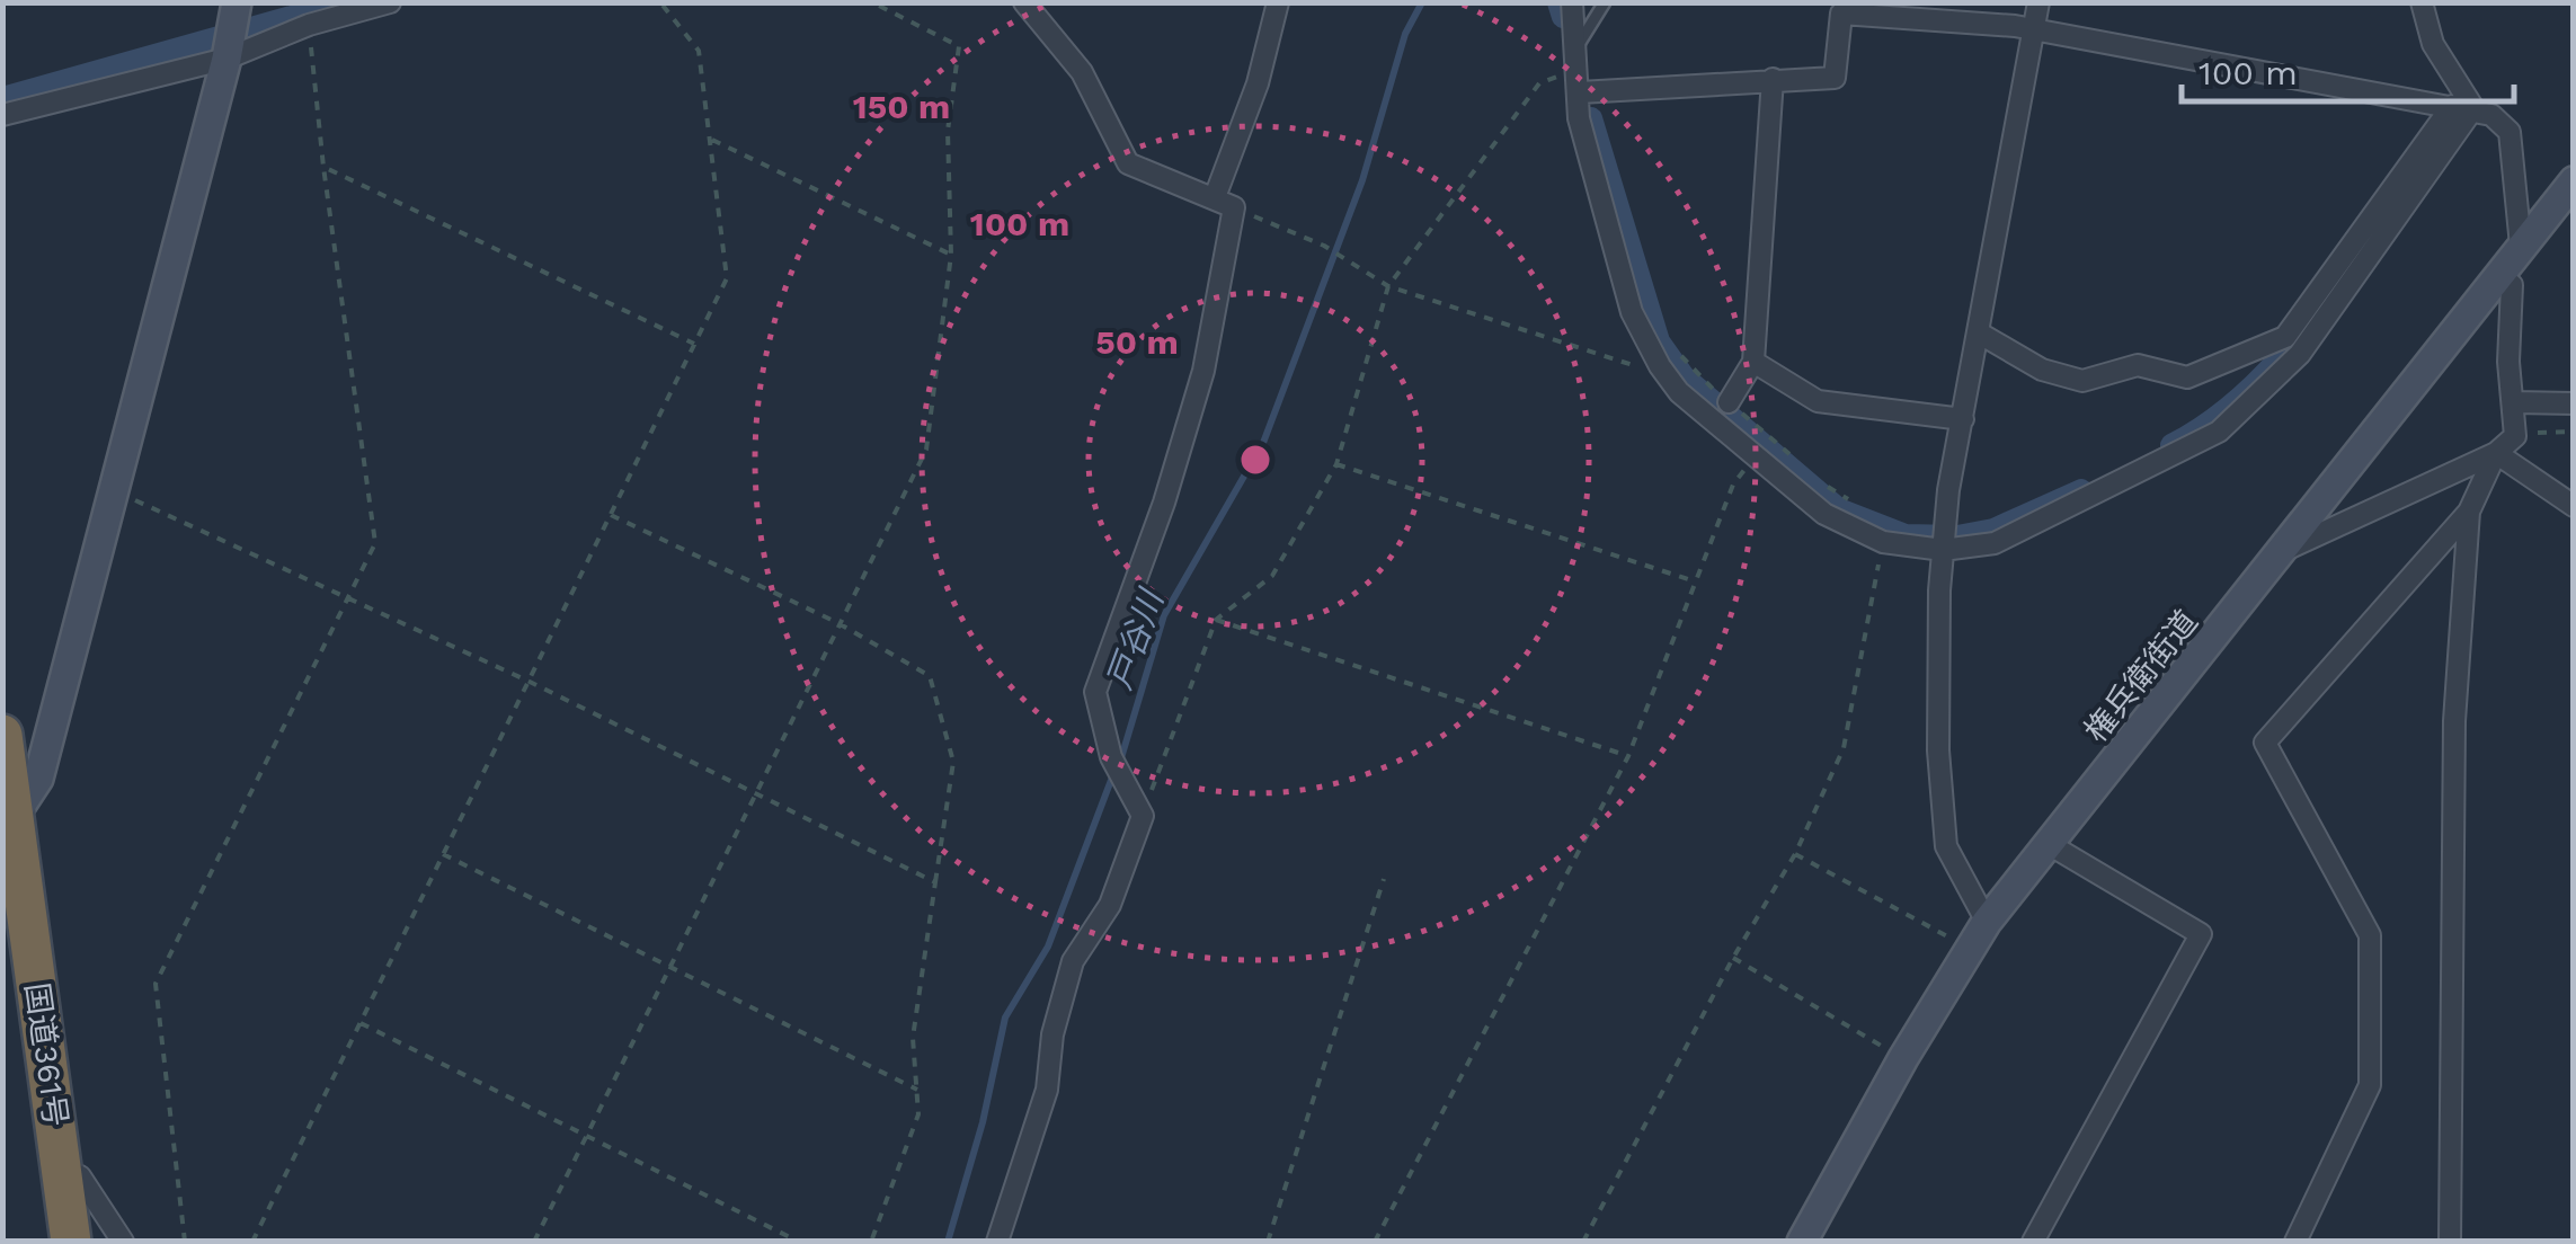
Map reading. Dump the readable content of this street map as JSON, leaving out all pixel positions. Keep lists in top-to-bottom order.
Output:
{
  "streets": {
    "highway": ["国道361号"],
    "street": ["権兵衛街道"]
  },
  "water": ["戸谷川"],
  "scale_bar": "100 m",
  "rings": ["150 m", "100 m", "50 m"]
}
